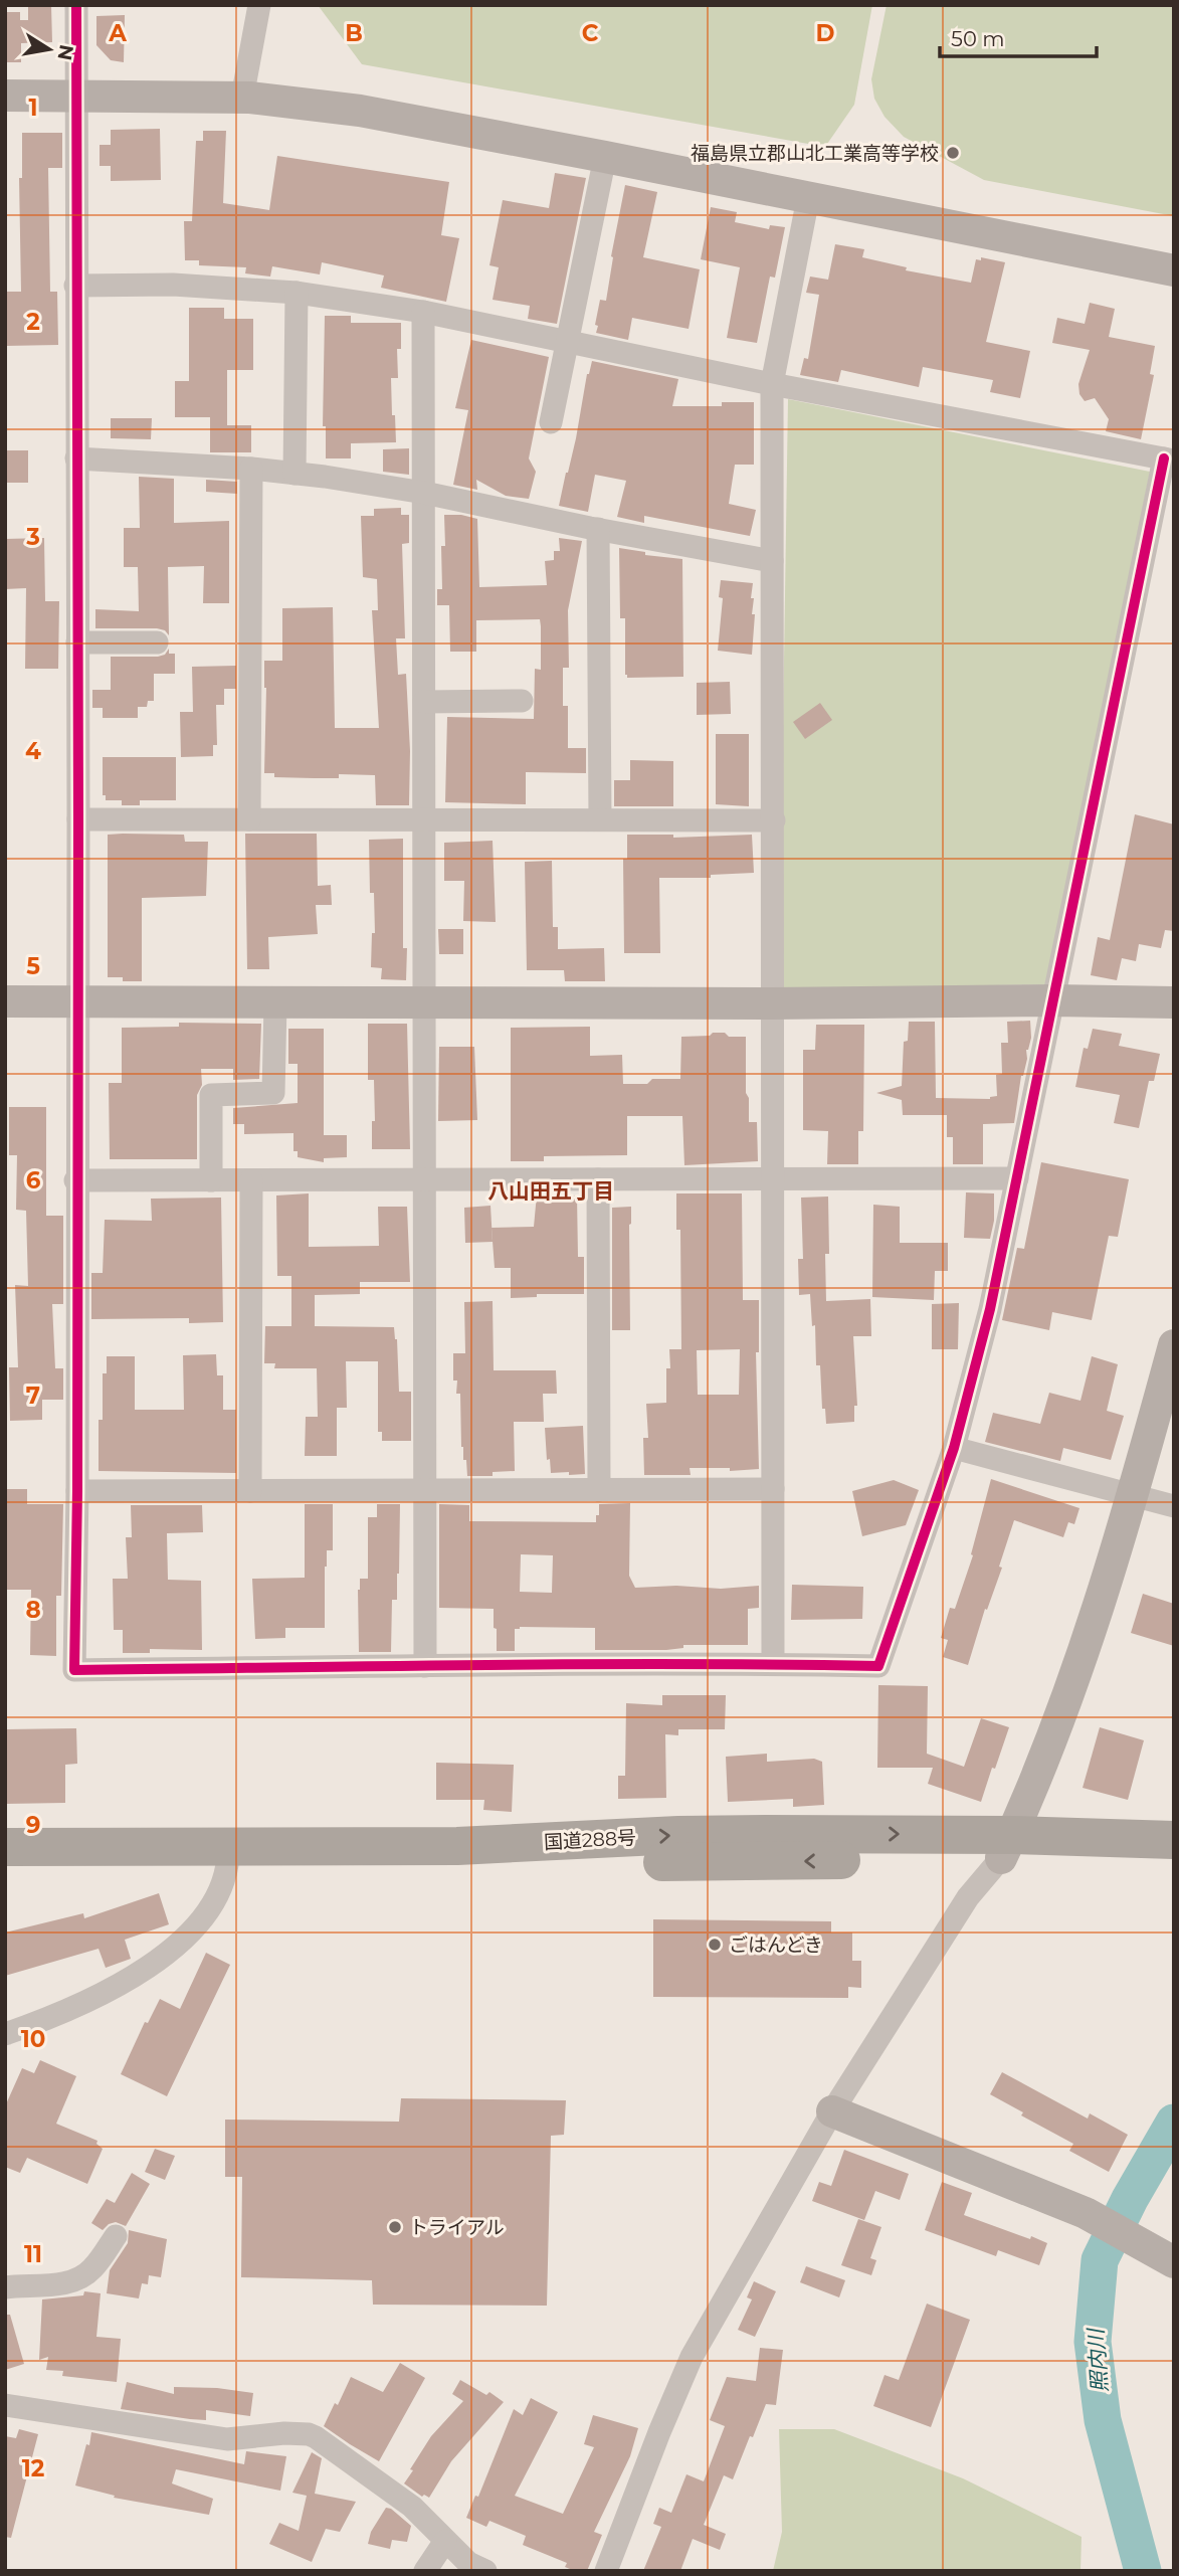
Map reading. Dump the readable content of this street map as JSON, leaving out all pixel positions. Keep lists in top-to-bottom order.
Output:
{
  "streets": {
    "highway": ["国道288号"]
  },
  "districts": ["八山田五丁目"],
  "water": ["照内川"],
  "places": ["福島県立郡山北工業高等学校", "ごはんどき", "トライアル"],
  "scale_bar": "50 m",
  "north": "right",
  "grid": {
    "columns": [
      "A",
      "B",
      "C",
      "D"
    ],
    "rows": [
      "1",
      "2",
      "3",
      "4",
      "5",
      "6",
      "7",
      "8",
      "9",
      "10",
      "11",
      "12"
    ]
  }
}
